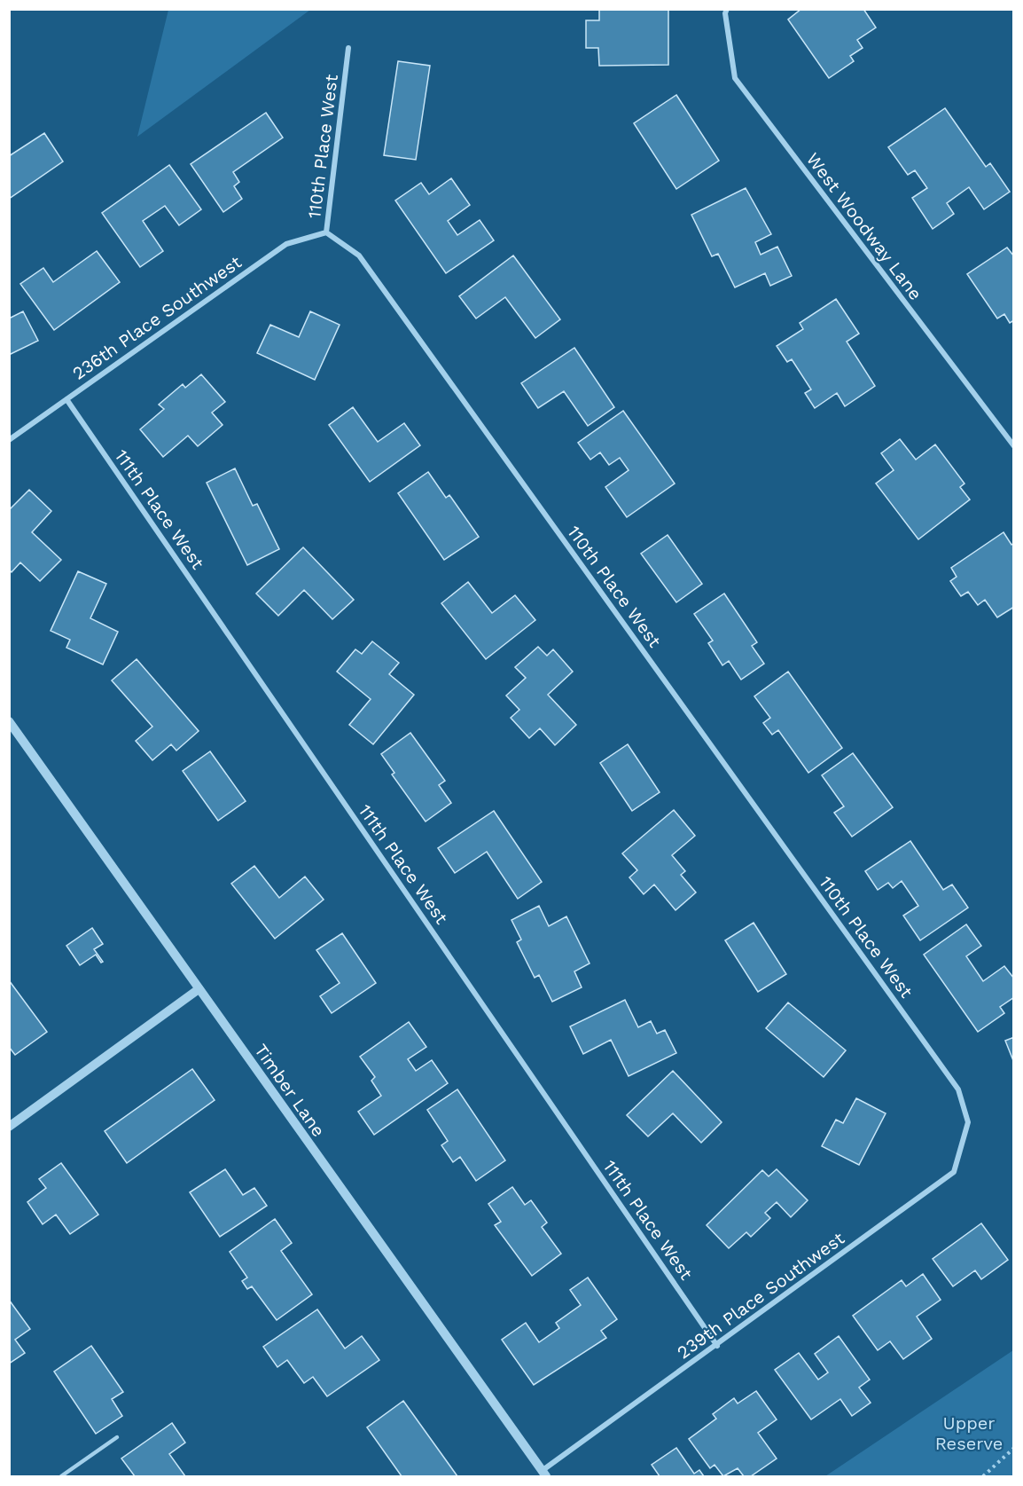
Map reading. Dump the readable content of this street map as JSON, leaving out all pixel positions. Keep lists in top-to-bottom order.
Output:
{
  "streets": {
    "street": [
      "110th Place West",
      "West Woodway Lane",
      "236th Place Southwest",
      "111th Place West",
      "Timber Lane",
      "239th Place Southwest"
    ]
  },
  "crossings": [
    ["110th Place West", "236th Place Southwest"],
    ["110th Place West", "239th Place Southwest"],
    ["236th Place Southwest", "111th Place West"],
    ["111th Place West", "239th Place Southwest"],
    ["Timber Lane", "239th Place Southwest"]
  ],
  "parks": ["Upper Reserve"]
}
